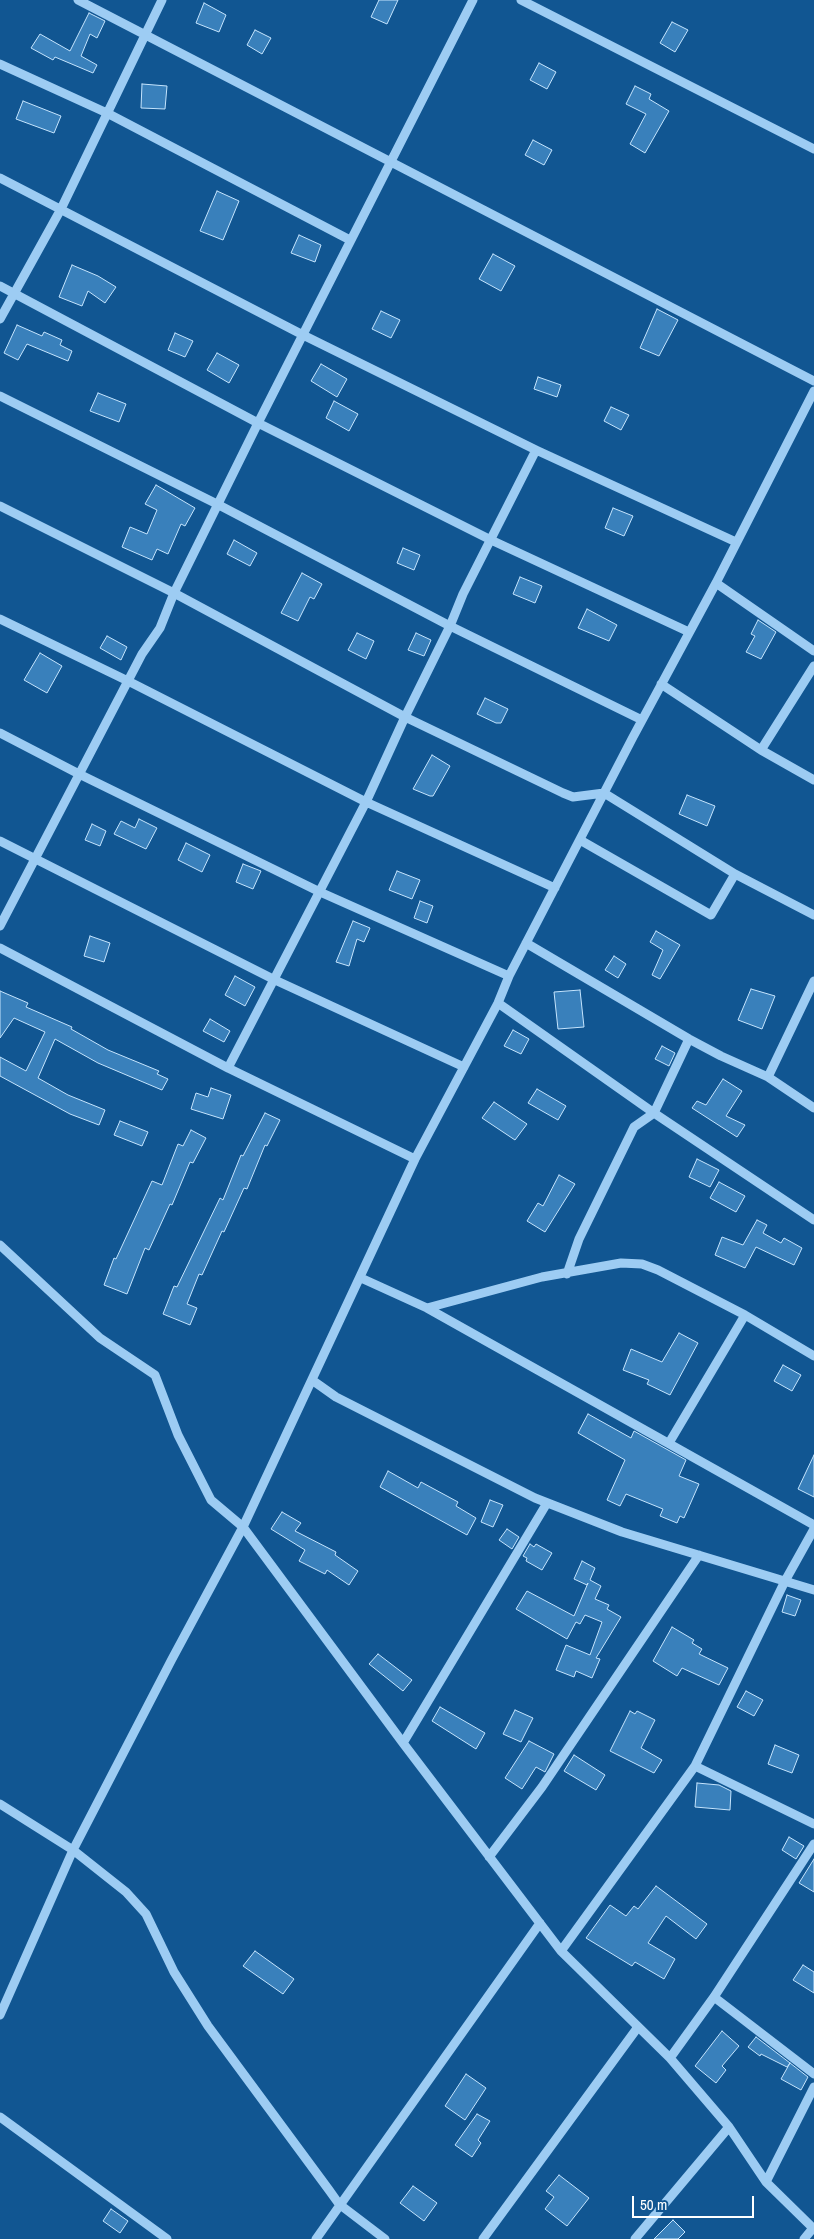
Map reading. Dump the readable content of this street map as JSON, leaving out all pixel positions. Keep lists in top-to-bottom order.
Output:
{
  "scale_bar": "50 m"
}
